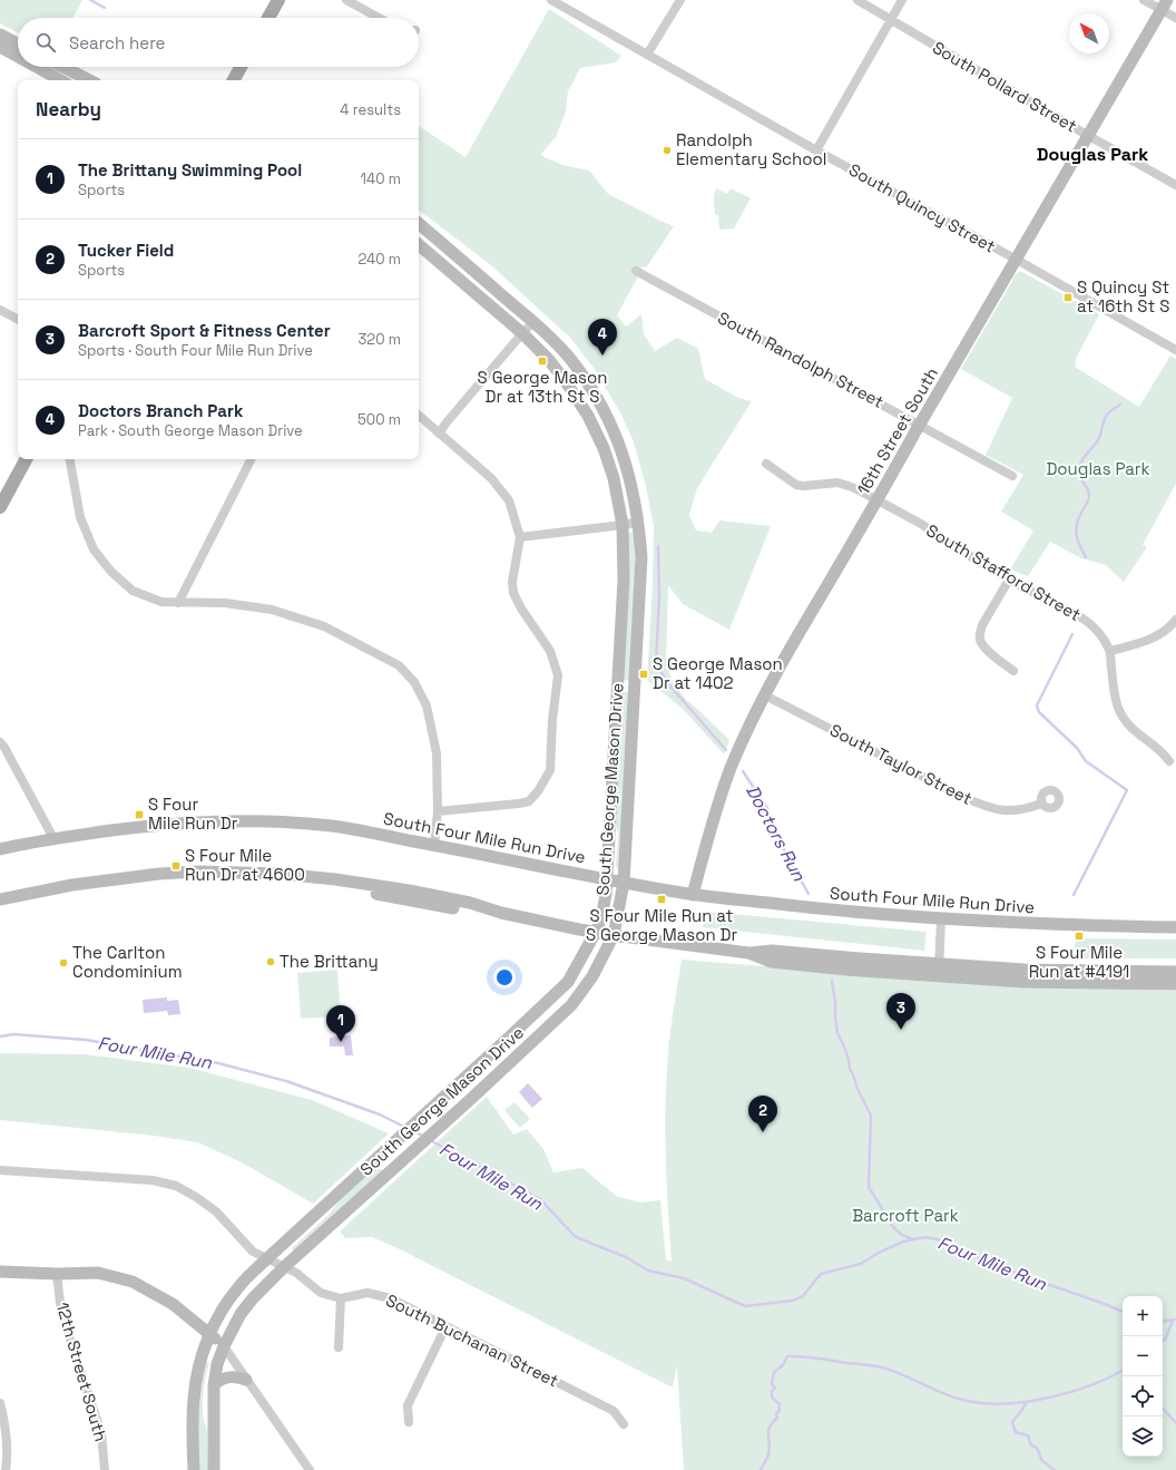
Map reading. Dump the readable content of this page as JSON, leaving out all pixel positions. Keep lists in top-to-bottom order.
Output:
{
  "streets": {
    "main road": ["16th Street South", "South George Mason Drive", "South Four Mile Run Drive"],
    "street": [
      "South Pollard Street",
      "South Quincy Street",
      "South Randolph Street",
      "South Stafford Street",
      "South Taylor Street",
      "South Buchanan Street",
      "12th Street South"
    ]
  },
  "crossings": [
    ["South Pollard Street", "16th Street South"],
    ["South Quincy Street", "16th Street South"],
    ["South Randolph Street", "16th Street South"],
    ["16th Street South", "South Stafford Street"],
    ["16th Street South", "South Taylor Street"],
    ["16th Street South", "South Four Mile Run Drive"],
    ["South George Mason Drive", "South Four Mile Run Drive"],
    ["South George Mason Drive", "South Buchanan Street"]
  ],
  "districts": ["Douglas Park"],
  "water": ["Doctors Run", "Four Mile Run"],
  "parks": ["Douglas Park", "Barcroft Park"],
  "places": {
    "other": ["Randolph Elementary School", "The Brittany", "The Carlton Condominium"],
    "transit": [
      "S Quincy St at 16th St S",
      "S George Mason Dr at 13th St S",
      "S George Mason Dr at 1402",
      "S Four Mile Run Dr",
      "S Four Mile Run Dr at 4600",
      "S Four Mile Run at S George Mason Dr",
      "S Four Mile Run at #4191"
    ]
  },
  "north": "top left",
  "page": {
    "search": "Search here",
    "heading": ["Nearby", "4 results"],
    "list": [
      {
        "mark": "1",
        "name": "The Brittany Swimming Pool",
        "note": "Sports",
        "value": "140 m"
      },
      {
        "mark": "2",
        "name": "Tucker Field",
        "note": "Sports",
        "value": "240 m"
      },
      {
        "mark": "3",
        "name": "Barcroft Sport & Fitness Center",
        "note": "Sports · South Four Mile Run Drive",
        "value": "320 m"
      },
      {
        "mark": "4",
        "name": "Doctors Branch Park",
        "note": "Park · South George Mason Drive",
        "value": "500 m"
      }
    ],
    "pins": [
      "4",
      "3",
      "1",
      "2"
    ],
    "map_buttons": ["+", "−"]
  }
}
